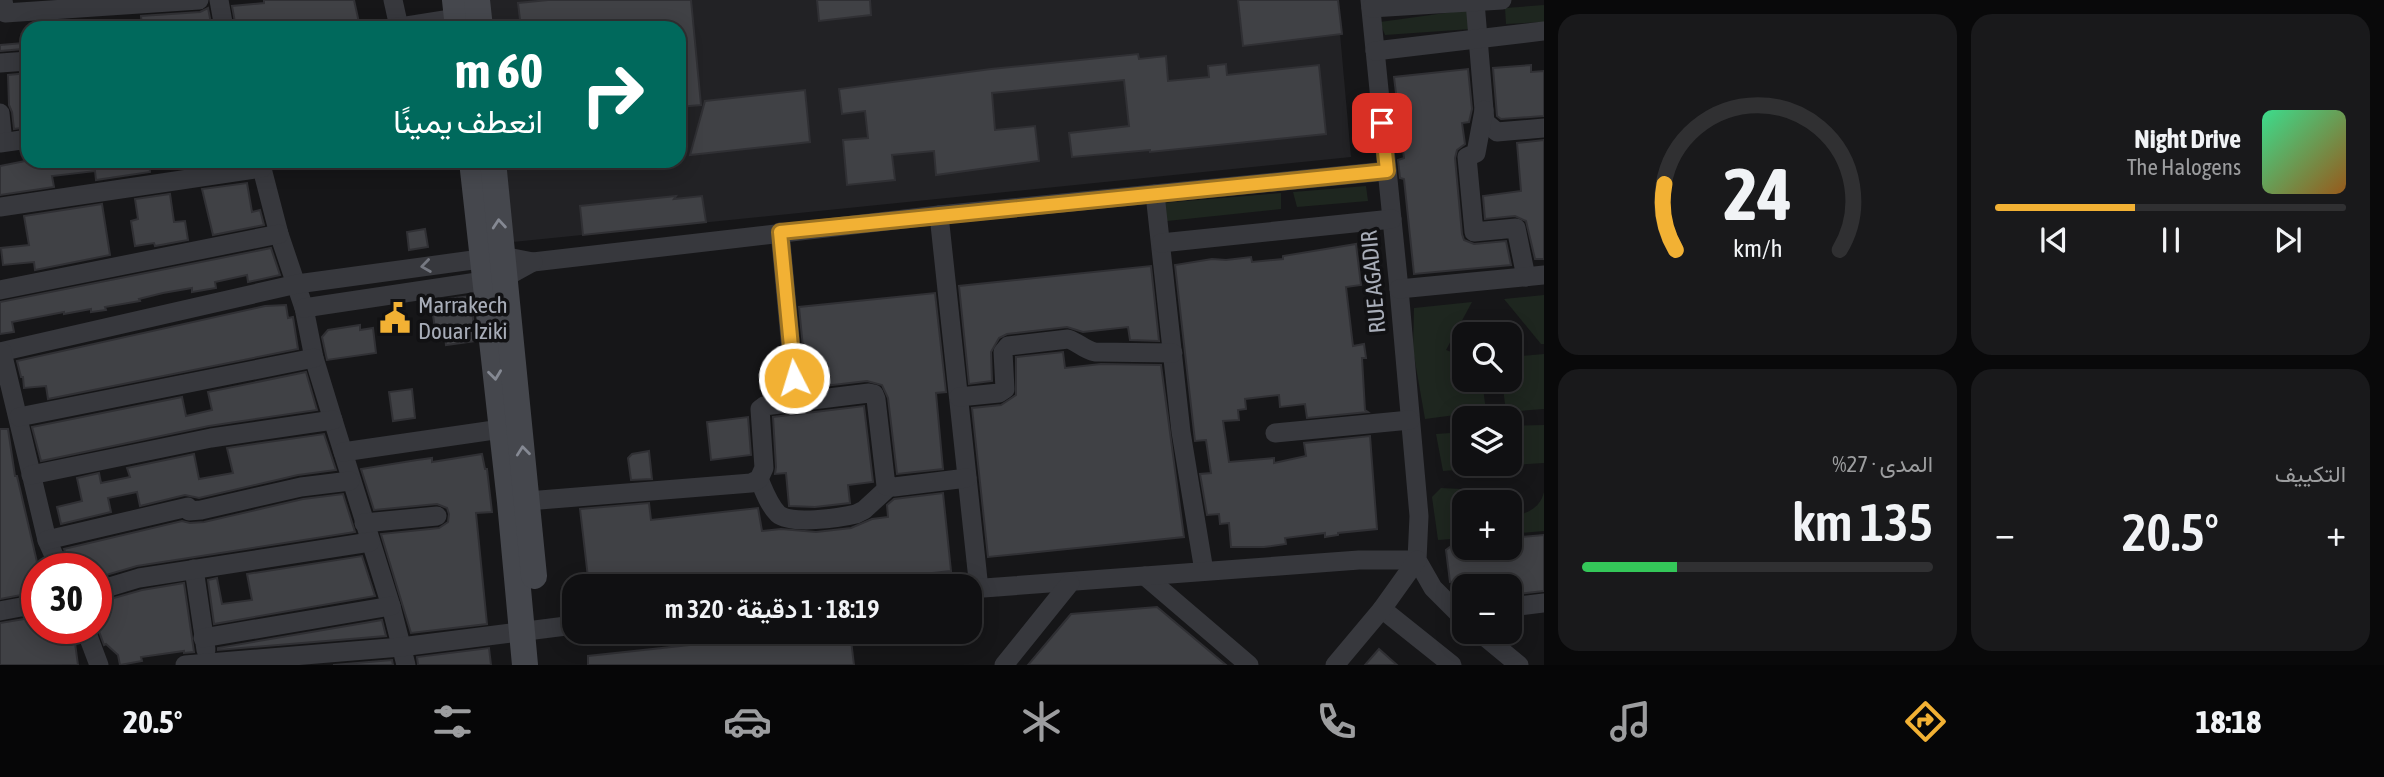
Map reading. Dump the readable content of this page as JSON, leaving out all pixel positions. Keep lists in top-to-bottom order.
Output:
{
  "streets": {
    "street": ["RUE AGADIR"]
  },
  "places": {
    "public building": ["Marrakech Douar Iziki"]
  },
  "page": {
    "turn": ["60 m", "انعطف يمينًا"],
    "song": ["Night Drive", "The Halogens"],
    "map_buttons": ["+", "−"],
    "tile": [
      "التكييف",
      ["المدى · 27%", "135 km"]
    ],
    "heat": ["−", "20.5°", "+"],
    "limit": "30",
    "trip": "18:19 · 1 دقيقة · 320 m",
    "tabs": ["18:18", "20.5°"],
    "gauge": ["24", "km/h"]
  }
}
